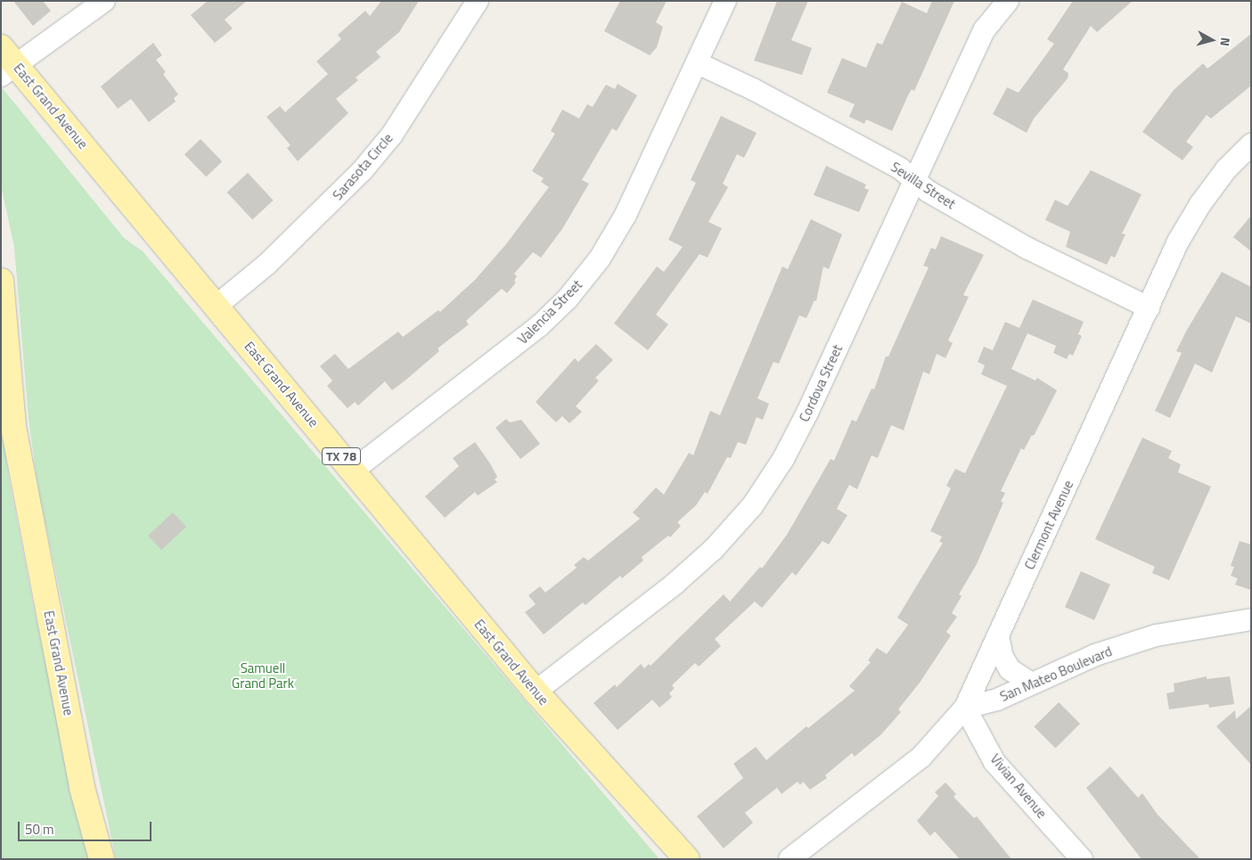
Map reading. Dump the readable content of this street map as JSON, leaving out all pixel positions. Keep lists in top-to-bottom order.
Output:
{
  "streets": {
    "main road": ["East Grand Avenue", "TX 78"],
    "street": [
      "Sarasota Circle",
      "Sevilla Street",
      "Valencia Street",
      "Cordova Street",
      "Clermont Avenue",
      "San Mateo Boulevard",
      "Vivian Avenue"
    ]
  },
  "crossings": [
    ["East Grand Avenue", "Sarasota Circle"],
    ["East Grand Avenue", "Valencia Street"],
    ["East Grand Avenue", "Cordova Street"],
    ["Sevilla Street", "Valencia Street"],
    ["Sevilla Street", "Cordova Street"],
    ["Sevilla Street", "Clermont Avenue"],
    ["Clermont Avenue", "San Mateo Boulevard"],
    ["Clermont Avenue", "Vivian Avenue"],
    ["San Mateo Boulevard", "Vivian Avenue"]
  ],
  "parks": ["Samuell Grand Park"],
  "scale_bar": "50 m",
  "north": "right"
}
